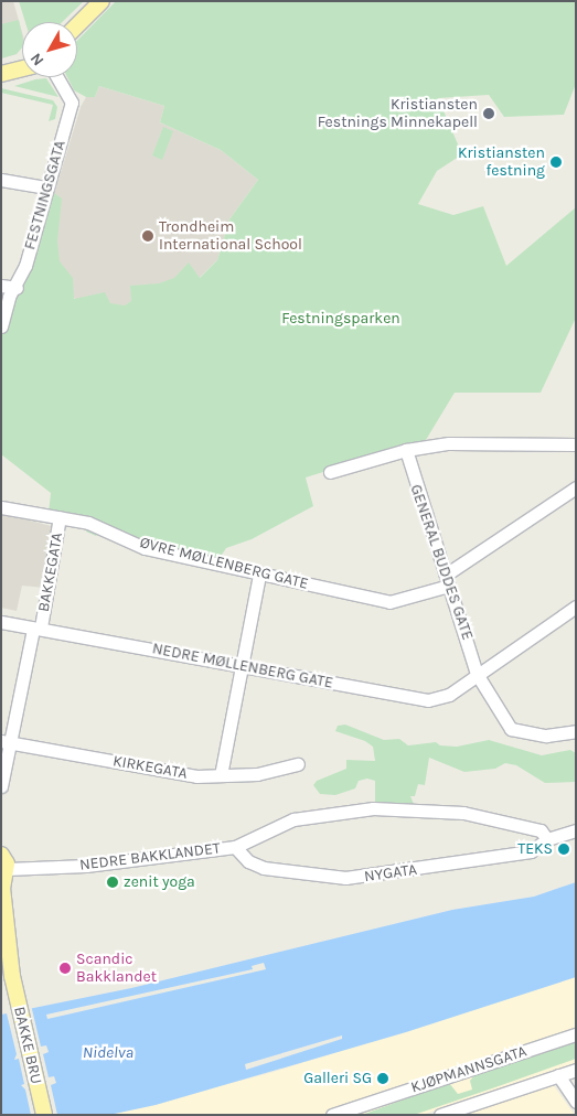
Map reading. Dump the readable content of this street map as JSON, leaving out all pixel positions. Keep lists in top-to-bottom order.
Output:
{
  "streets": {
    "main road": ["BAKKE BRU"],
    "street": [
      "FESTNINGSGATA",
      "GENERAL BUDDES GATE",
      "ØVRE MØLLENBERG GATE",
      "BAKKEGATA",
      "NEDRE MØLLENBERG GATE",
      "KIRKEGATA",
      "NEDRE BAKKLANDET",
      "NYGATA",
      "KJØPMANNSGATA"
    ]
  },
  "crossings": [
    ["GENERAL BUDDES GATE", "ØVRE MØLLENBERG GATE"],
    ["GENERAL BUDDES GATE", "NEDRE MØLLENBERG GATE"],
    ["ØVRE MØLLENBERG GATE", "BAKKEGATA"],
    ["BAKKEGATA", "NEDRE MØLLENBERG GATE"],
    ["BAKKEGATA", "KIRKEGATA"],
    ["NEDRE BAKKLANDET", "NYGATA"]
  ],
  "water": ["Nidelva"],
  "parks": ["Festningsparken"],
  "places": [
    "Kristiansten Festnings Minnekapell",
    "Kristiansten festning",
    "Trondheim International School",
    "TEKS",
    "zenit yoga",
    "Scandic Bakklandet",
    "Galleri SG"
  ],
  "north": "bottom left"
}
